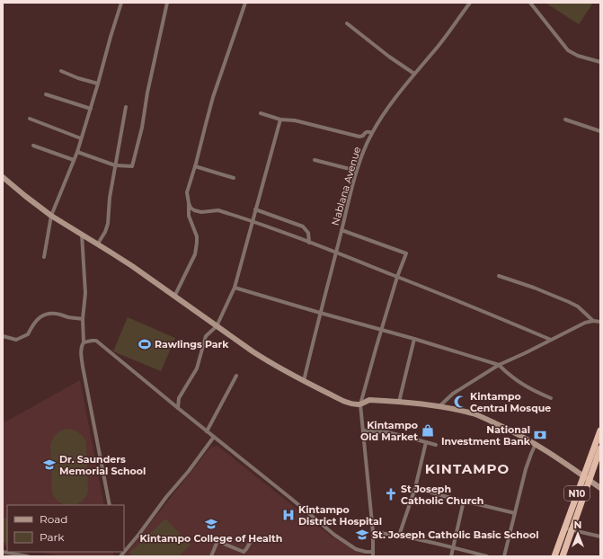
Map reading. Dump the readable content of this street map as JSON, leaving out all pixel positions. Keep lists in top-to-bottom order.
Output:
{
  "streets": {
    "highway": ["N10"],
    "street": ["Nablana Avenue"]
  },
  "districts": ["KINTAMPO"],
  "places": {
    "sports": ["Rawlings Park"],
    "mosque": ["Kintampo Central Mosque"],
    "shop": ["Kintampo Old Market"],
    "bank": ["National Investment Bank"],
    "school or university": ["Dr. Saunders Memorial School", "Kintampo College of Health", "St. Joseph Catholic Basic School"],
    "church": ["St Joseph Catholic Church"],
    "hospital": ["Kintampo District Hospital"]
  },
  "legend": ["Road", "Park"],
  "north": "top"
}
